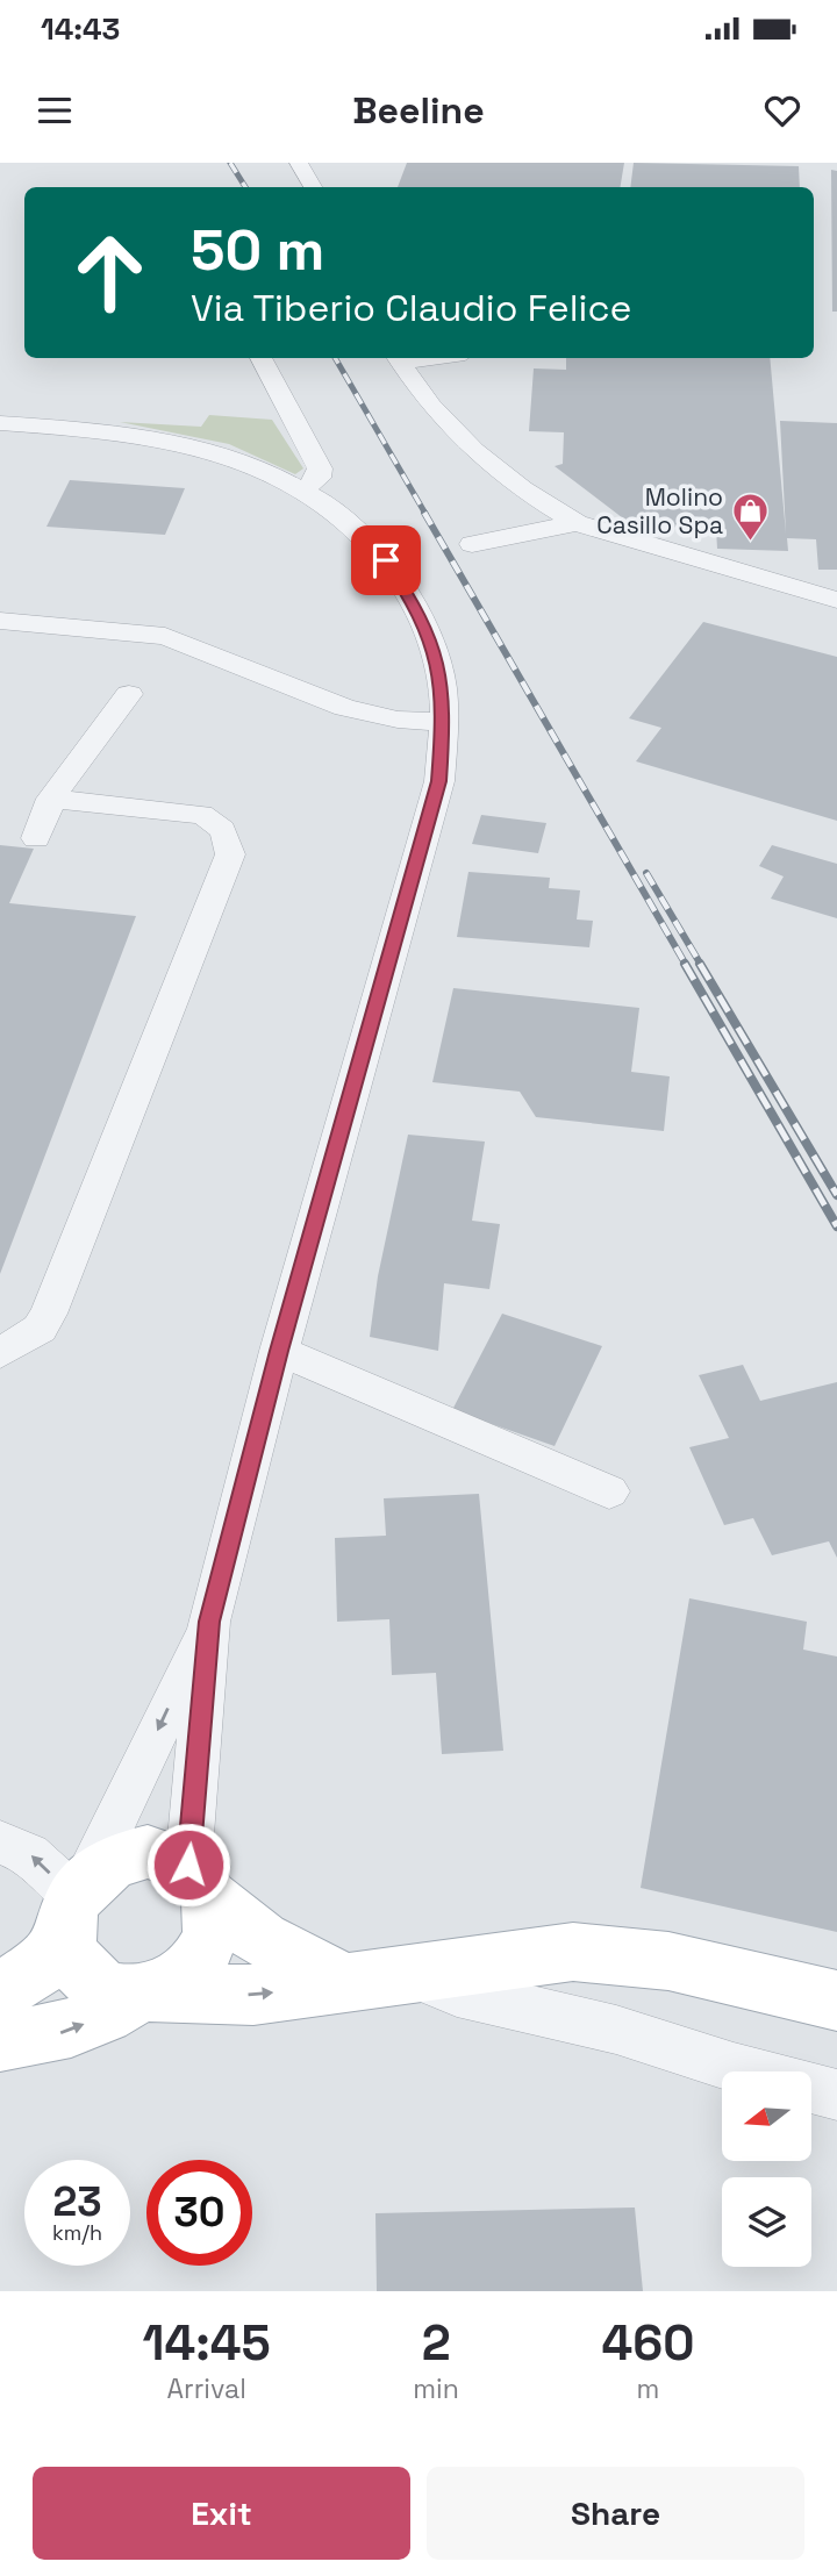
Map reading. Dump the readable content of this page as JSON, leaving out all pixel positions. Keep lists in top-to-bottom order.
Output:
{
  "places": {
    "shop": ["Molino Casillo Spa"]
  },
  "north": "left",
  "page": {
    "status": "14:43",
    "header": "Beeline",
    "turn": ["50 m", "Via Tiberio Claudio Felice"],
    "speed": "23 km/h",
    "limit": "30",
    "eta": [
      "14:45",
      "Arrival",
      "2",
      "min",
      "460",
      "m"
    ],
    "buttons": ["Exit", "Share"]
  }
}
